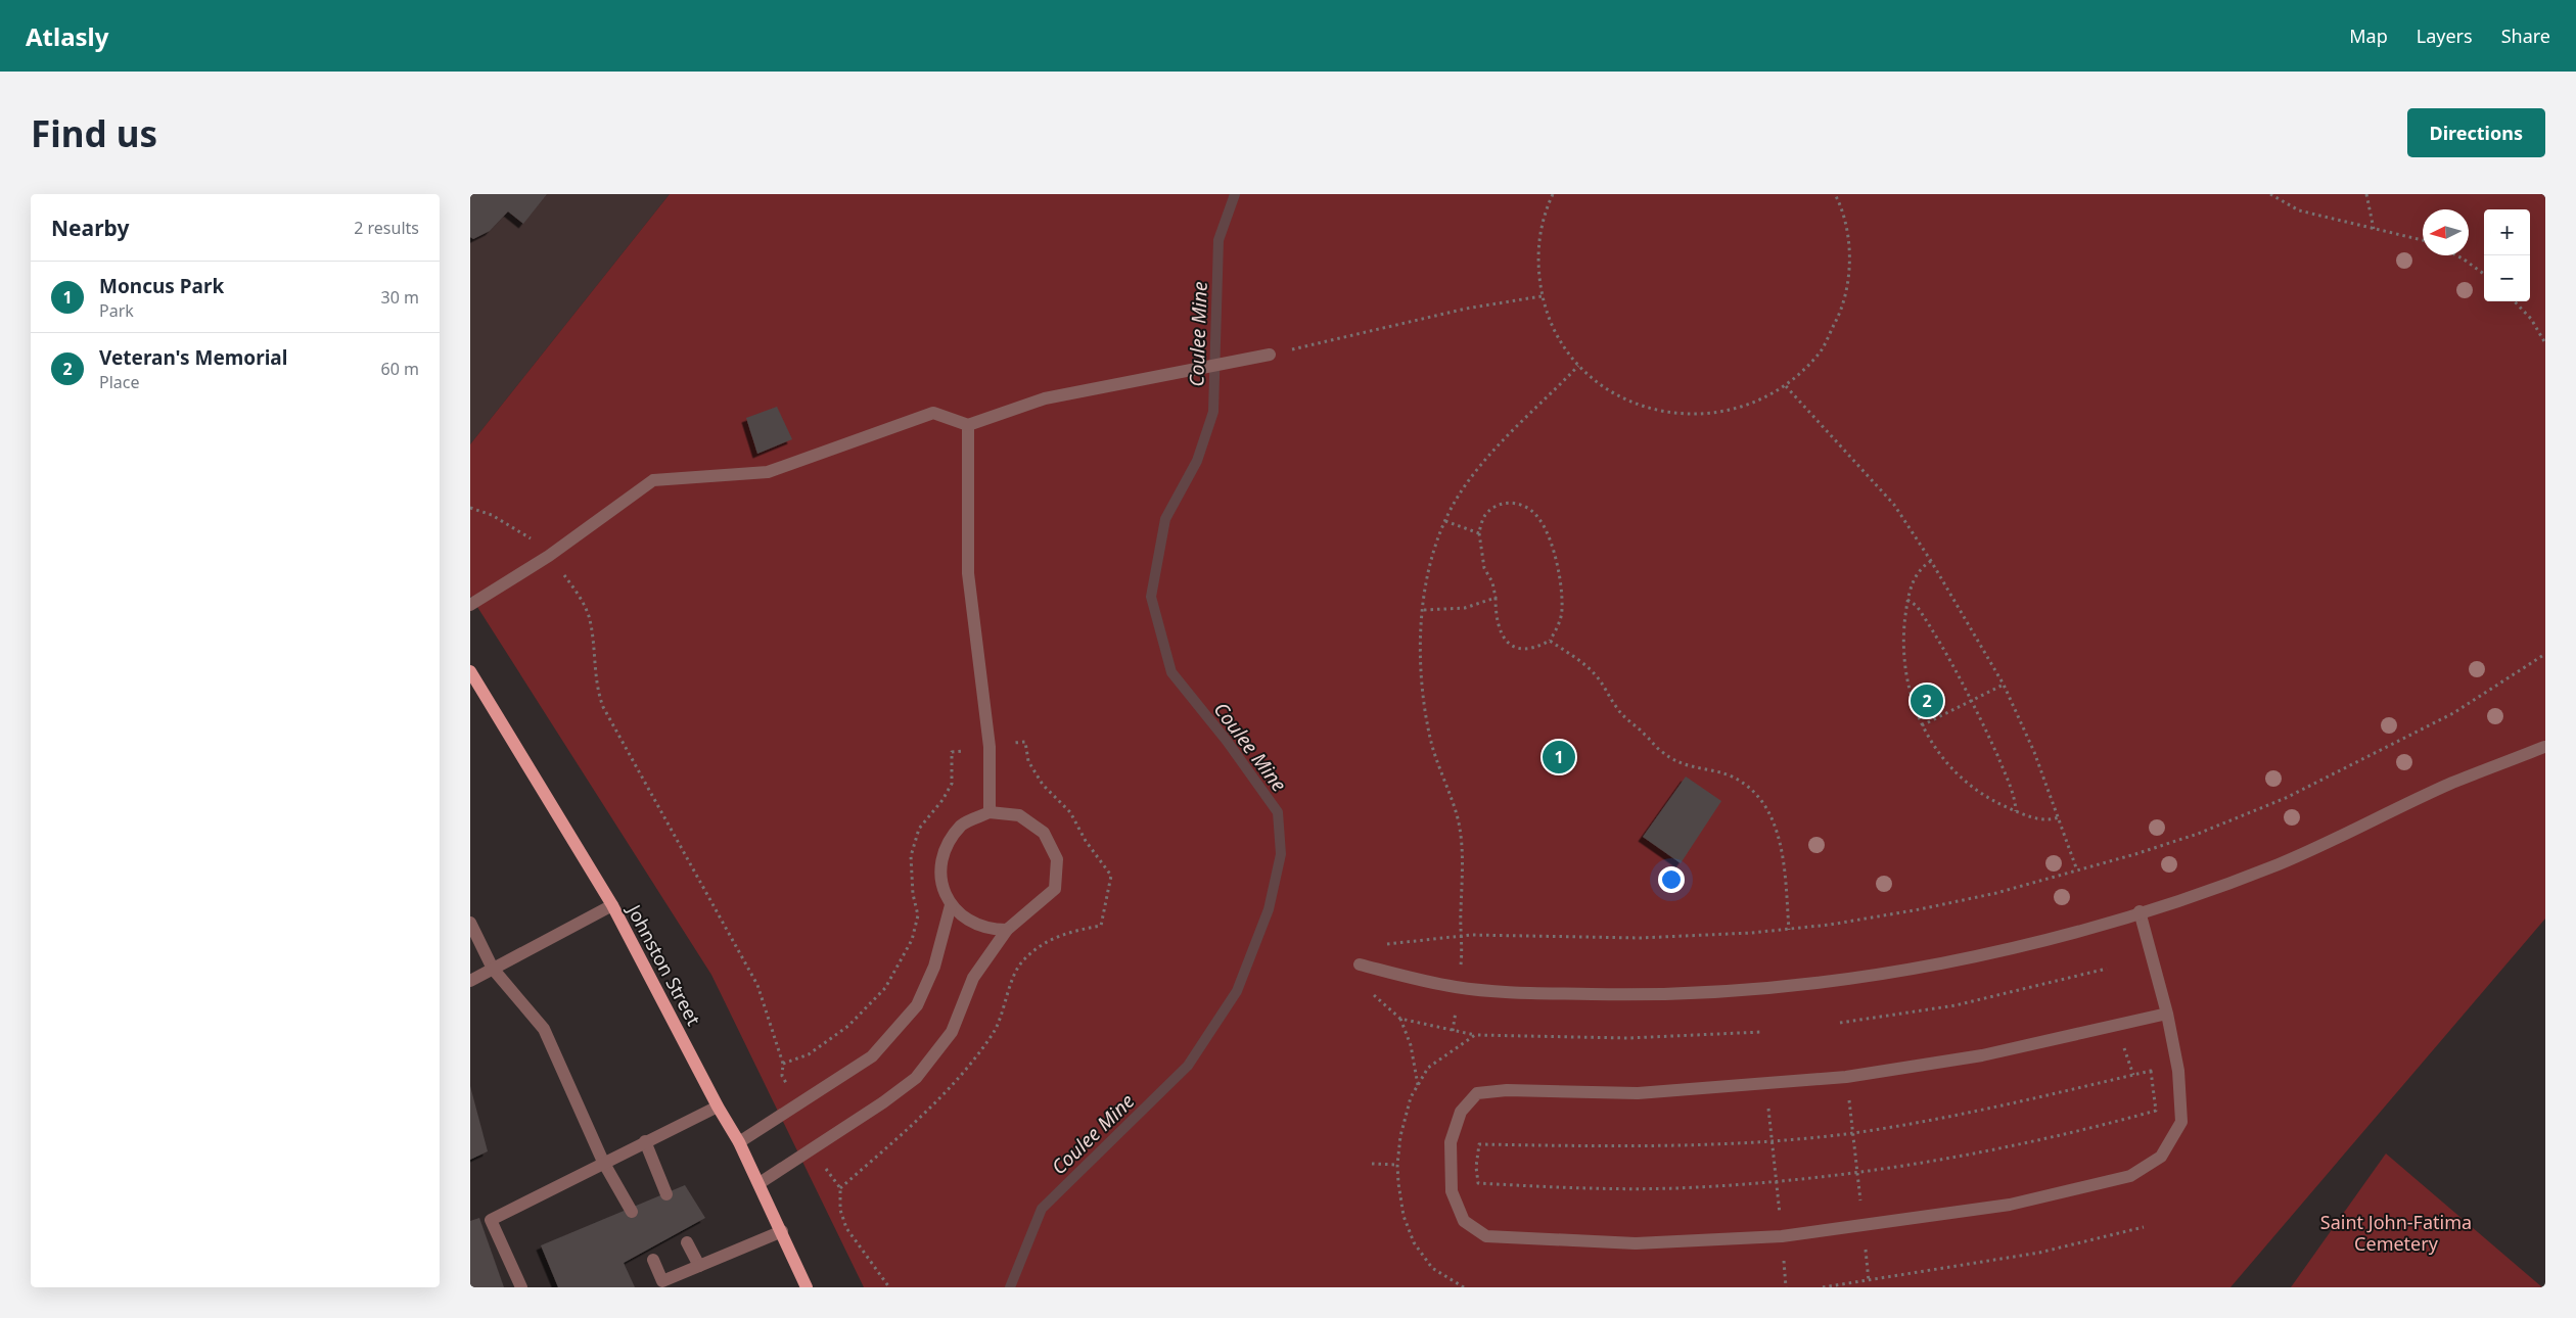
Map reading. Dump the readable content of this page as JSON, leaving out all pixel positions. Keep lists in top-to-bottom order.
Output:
{
  "streets": {
    "main road": ["Johnston Street"]
  },
  "water": ["Coulee Mine"],
  "parks": ["Saint John-Fatima Cemetery"],
  "north": "left",
  "page": {
    "header": "Atlasly",
    "nav": ["Map", "Layers", "Share"],
    "buttons": "Directions",
    "title": "Find us",
    "heading": ["Nearby", "2 results"],
    "map_buttons": ["+", "−"],
    "list": [
      {
        "mark": "1",
        "name": "Moncus Park",
        "note": "Park",
        "value": "30 m"
      },
      {
        "mark": "2",
        "name": "Veteran's Memorial",
        "note": "Place",
        "value": "60 m"
      }
    ],
    "pins": ["2", "1"]
  }
}
